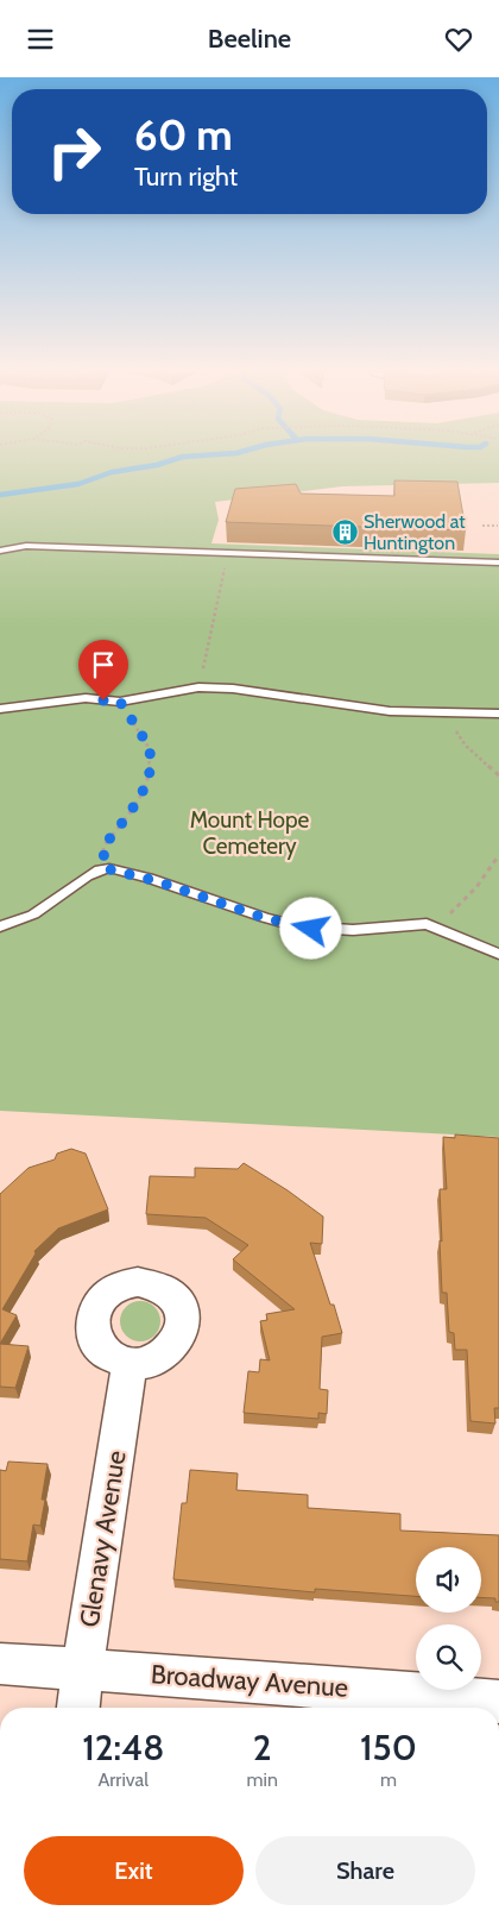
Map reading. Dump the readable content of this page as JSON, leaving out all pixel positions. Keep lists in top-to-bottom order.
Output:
{
  "streets": {
    "street": ["Glenavy Avenue", "Broadway Avenue"]
  },
  "crossings": [
    ["Glenavy Avenue", "Broadway Avenue"]
  ],
  "parks": ["Mount Hope Cemetery"],
  "places": {
    "building": ["Sherwood at Huntington"]
  },
  "page": {
    "header": "Beeline",
    "turn": ["60 m", "Turn right"],
    "eta": [
      "12:48",
      "Arrival",
      "2",
      "min",
      "150",
      "m"
    ],
    "buttons": ["Exit", "Share"]
  }
}
